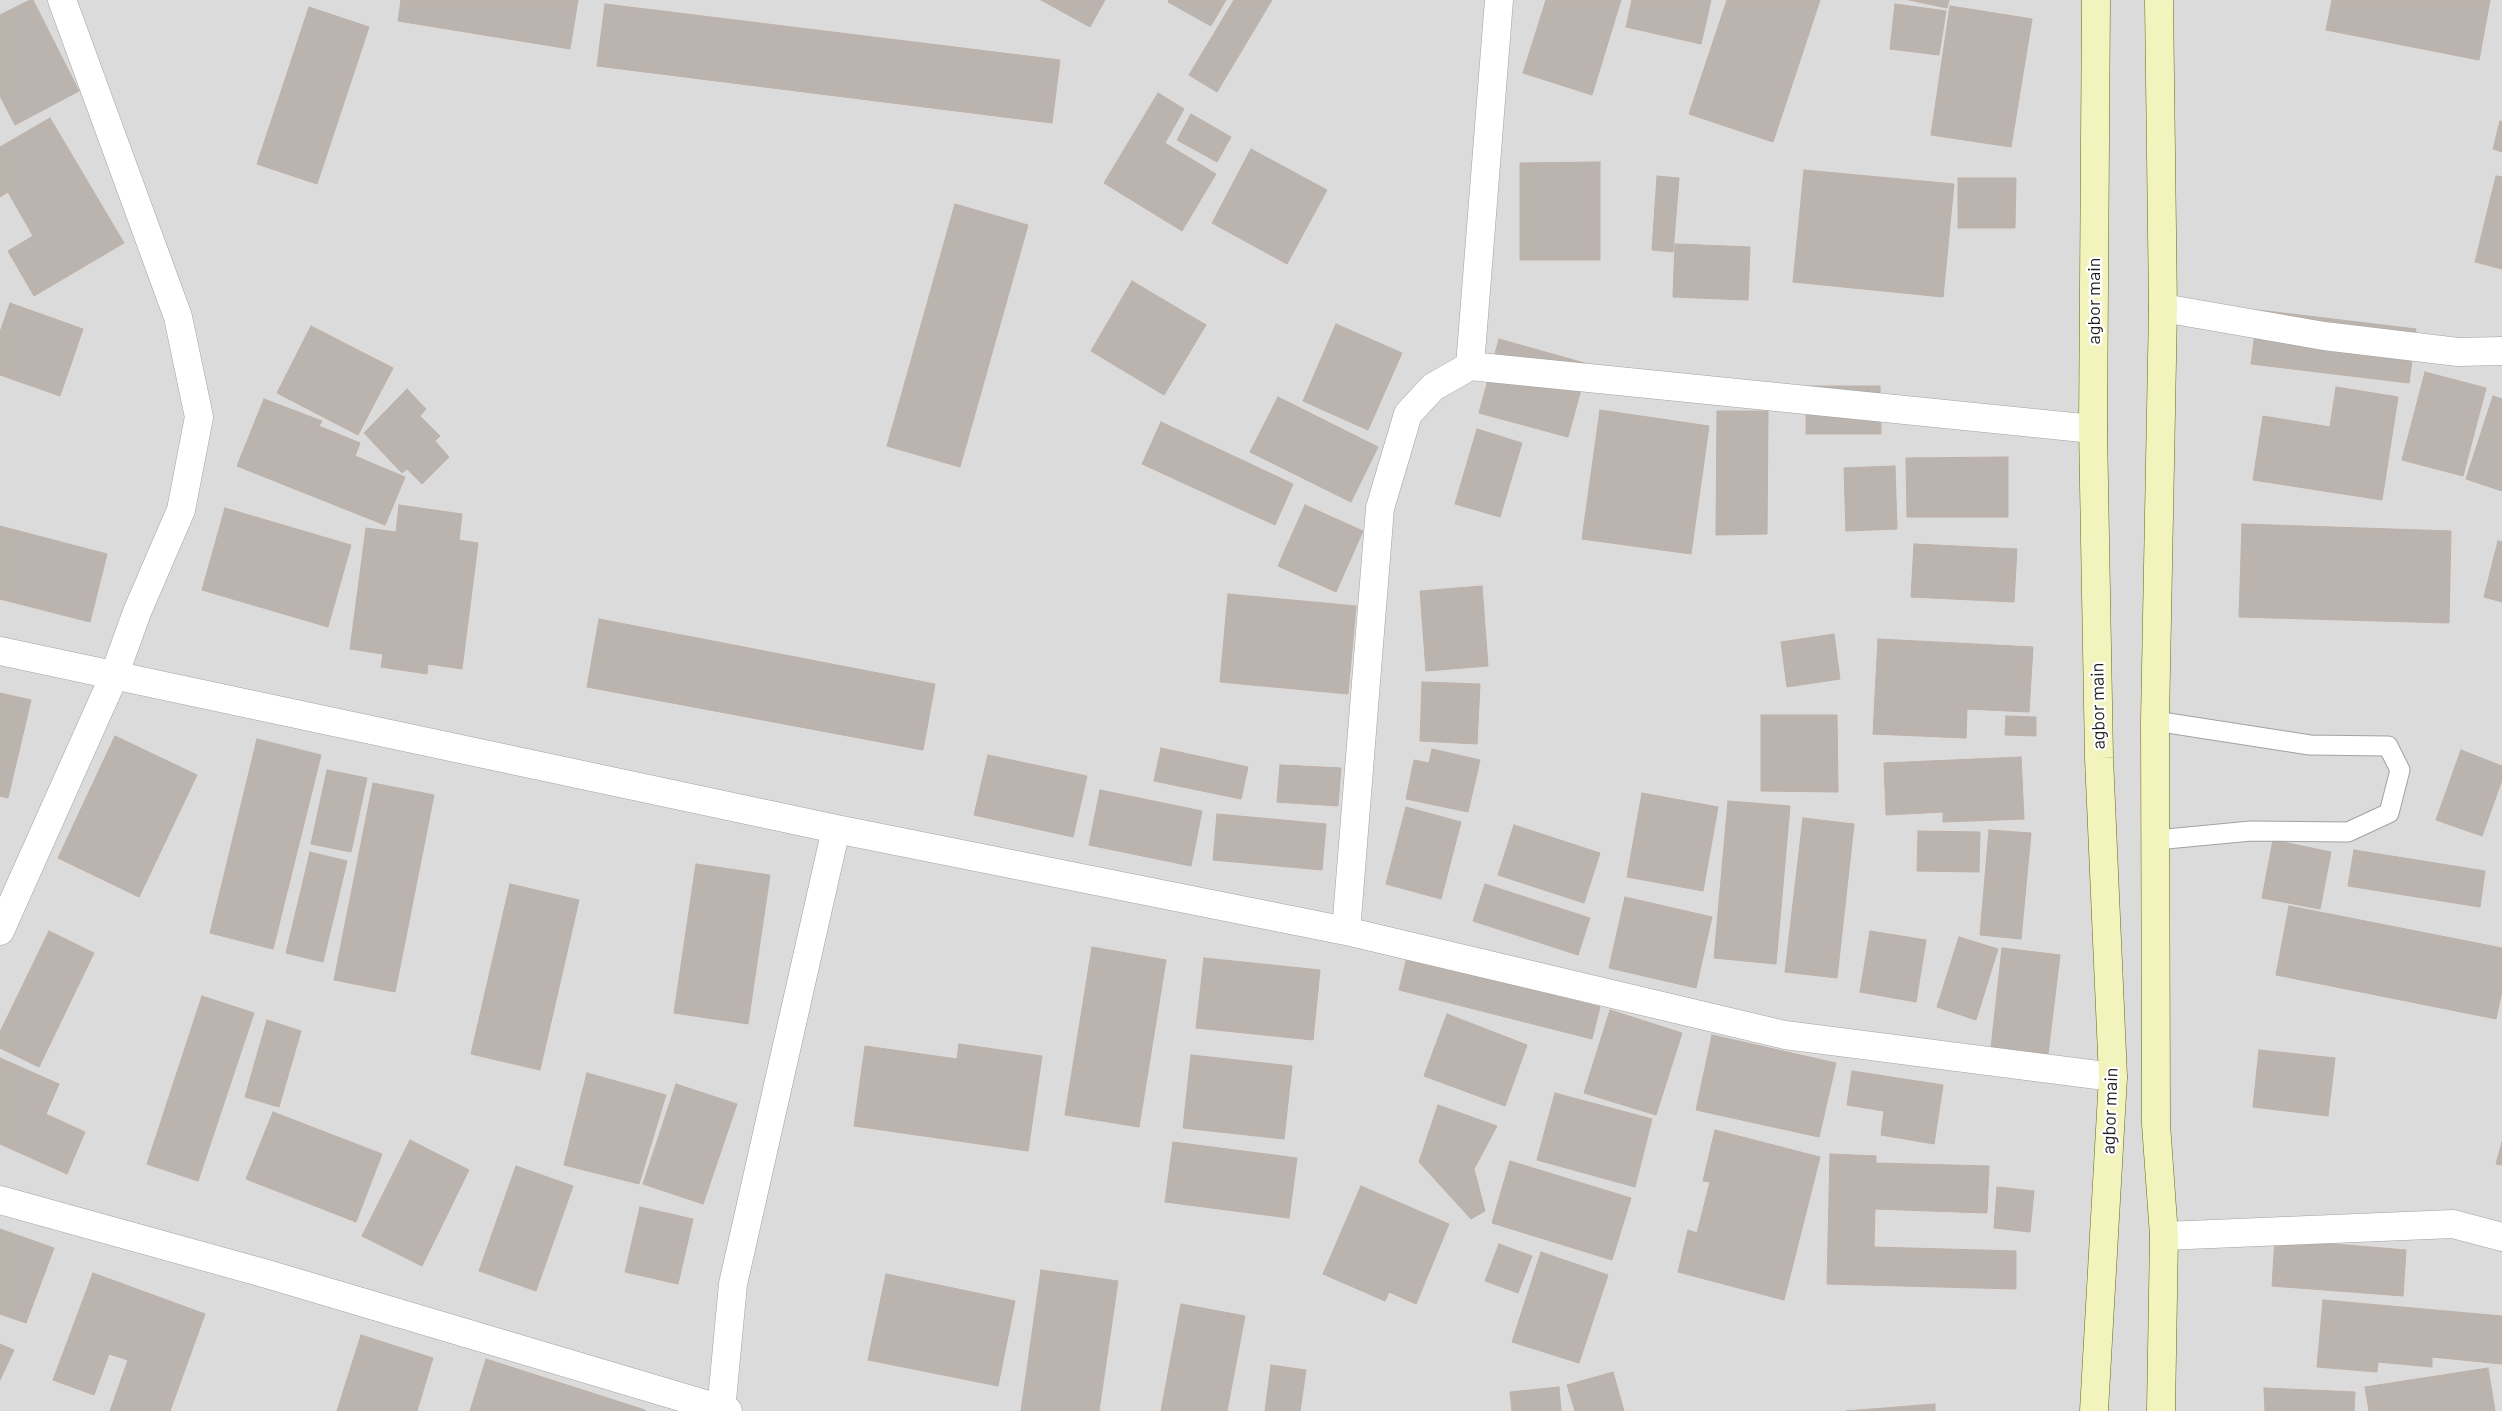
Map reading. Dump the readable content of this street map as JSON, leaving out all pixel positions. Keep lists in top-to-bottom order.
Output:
{
  "streets": {
    "main road": ["agbor main"]
  }
}
